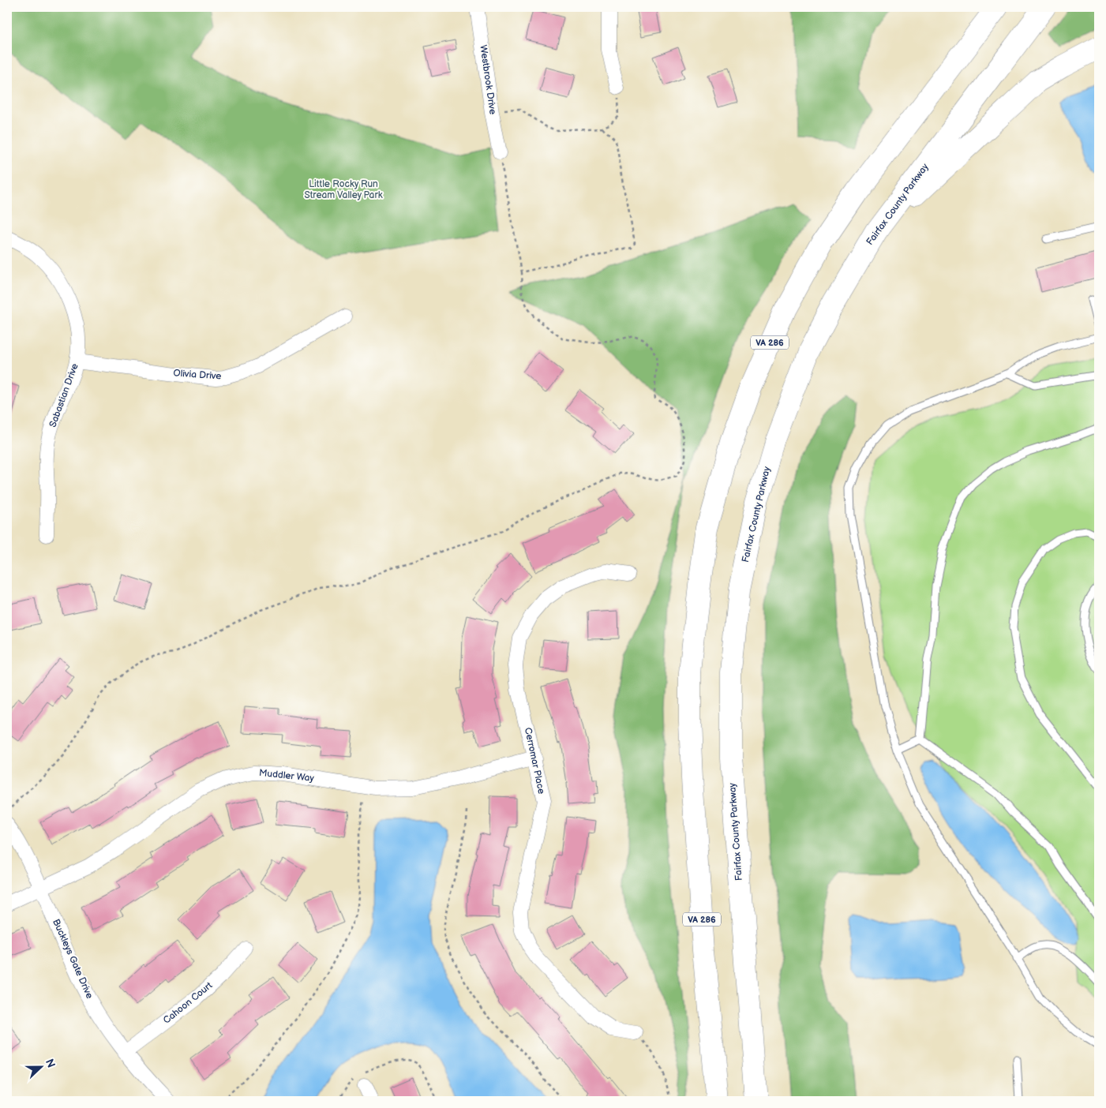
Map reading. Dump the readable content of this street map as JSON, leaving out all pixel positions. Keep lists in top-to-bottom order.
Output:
{
  "streets": {
    "highway": ["Fairfax County Parkway", "VA 286"],
    "street": [
      "Westbrook Drive",
      "Olivia Drive",
      "Sabastian Drive",
      "Cerromar Place",
      "Muddler Way",
      "Buckleys Gate Drive",
      "Cahoon Court"
    ]
  },
  "crossings": [
    ["Olivia Drive", "Sabastian Drive"],
    ["Cerromar Place", "Muddler Way"],
    ["Muddler Way", "Buckleys Gate Drive"],
    ["Buckleys Gate Drive", "Cahoon Court"]
  ],
  "parks": ["Little Rocky Run Stream Valley Park"],
  "north": "right"
}
